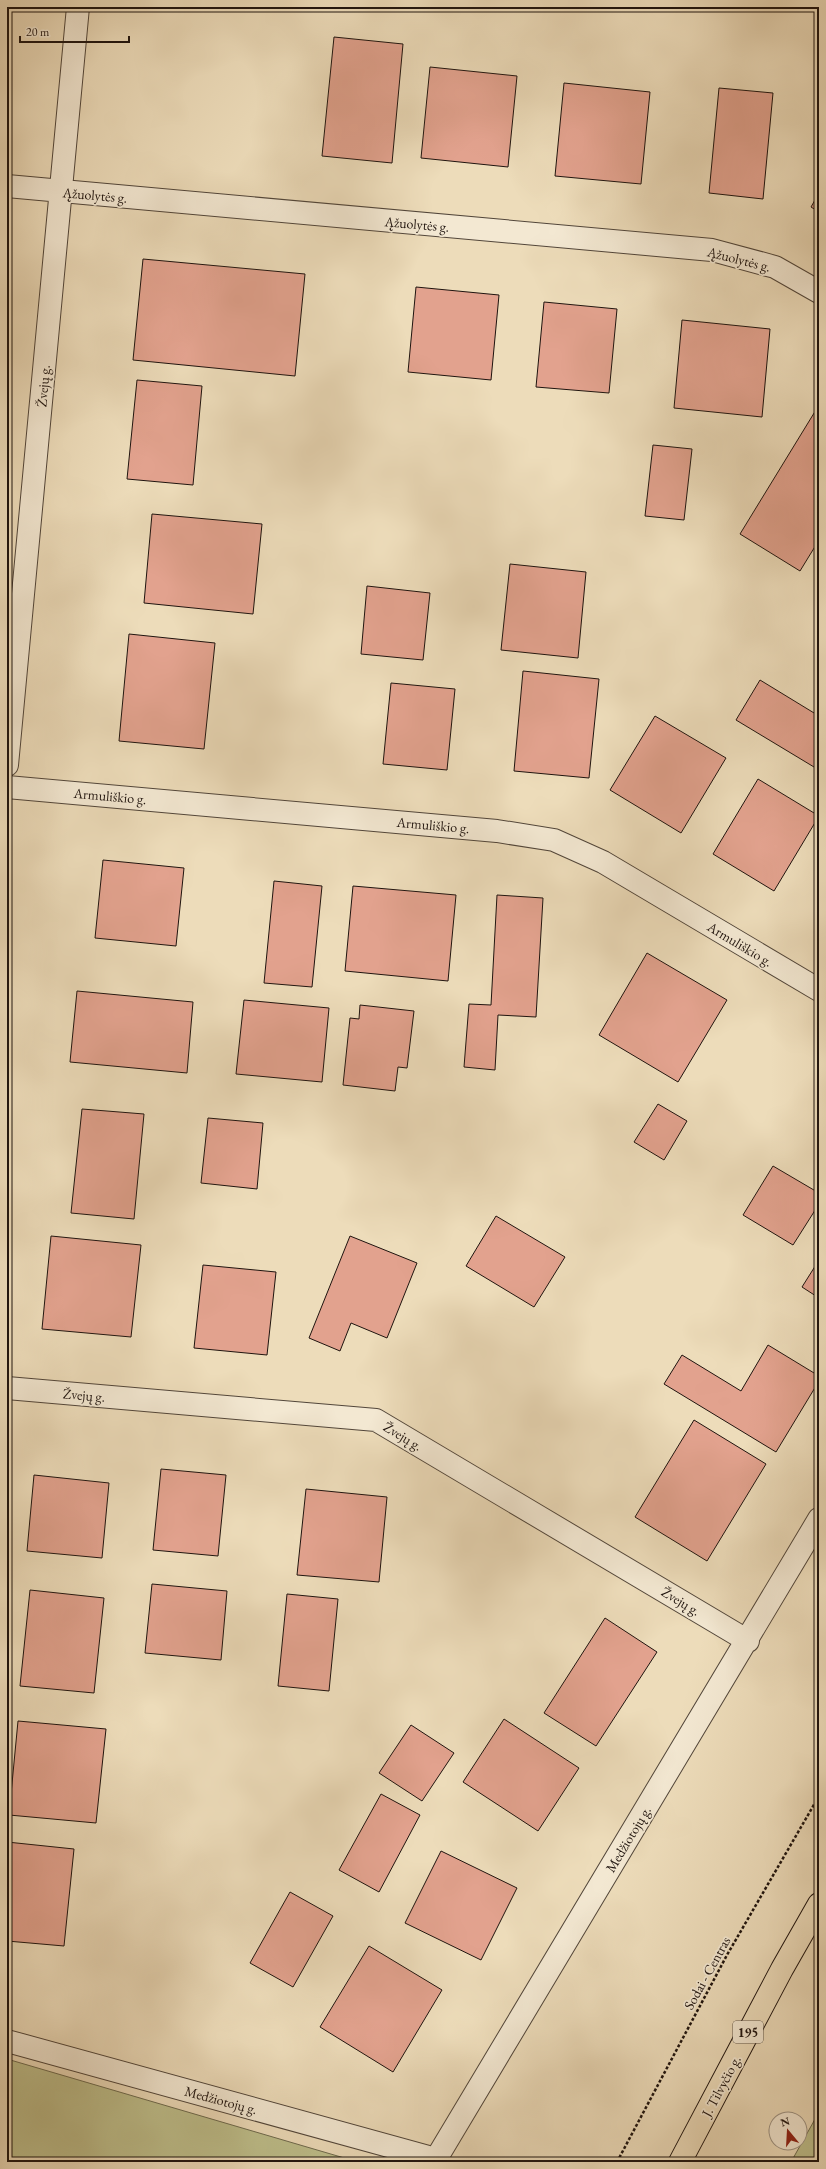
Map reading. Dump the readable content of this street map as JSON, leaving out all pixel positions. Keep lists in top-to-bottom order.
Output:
{
  "streets": {
    "main road": ["195", "J. Tilvyčio g."],
    "street": [
      "Ąžuolytės g.",
      "Žvejų g.",
      "Armuliškio g.",
      "Medžiotojų g."
    ],
    "path": ["Sodai - Centras"]
  },
  "crossings": [
    ["Ąžuolytės g.", "Žvejų g."],
    ["Žvejų g.", "Medžiotojų g."]
  ],
  "scale_bar": "20 m",
  "north": "top"
}
